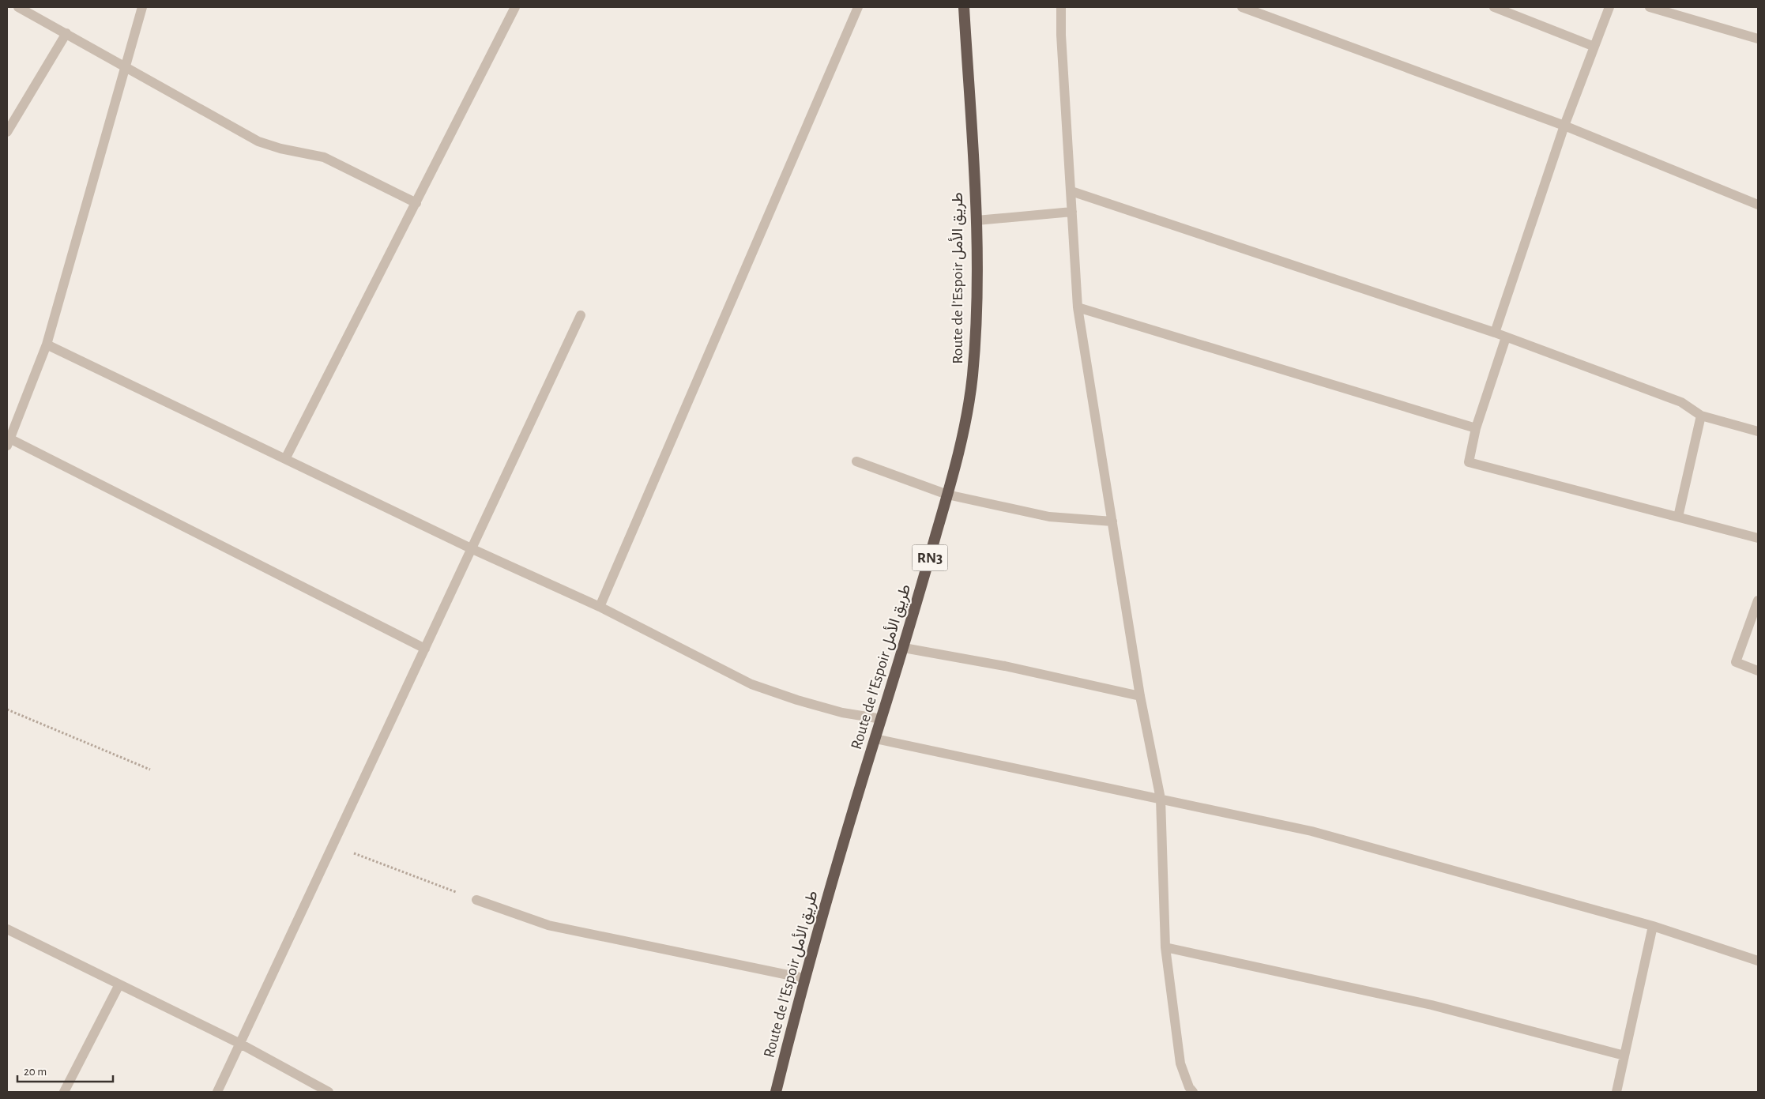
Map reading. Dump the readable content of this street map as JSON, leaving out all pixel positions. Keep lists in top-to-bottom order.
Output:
{
  "streets": {
    "highway": ["Route de l’Espoir طريق الأمل", "RN3"]
  },
  "scale_bar": "20 m"
}
